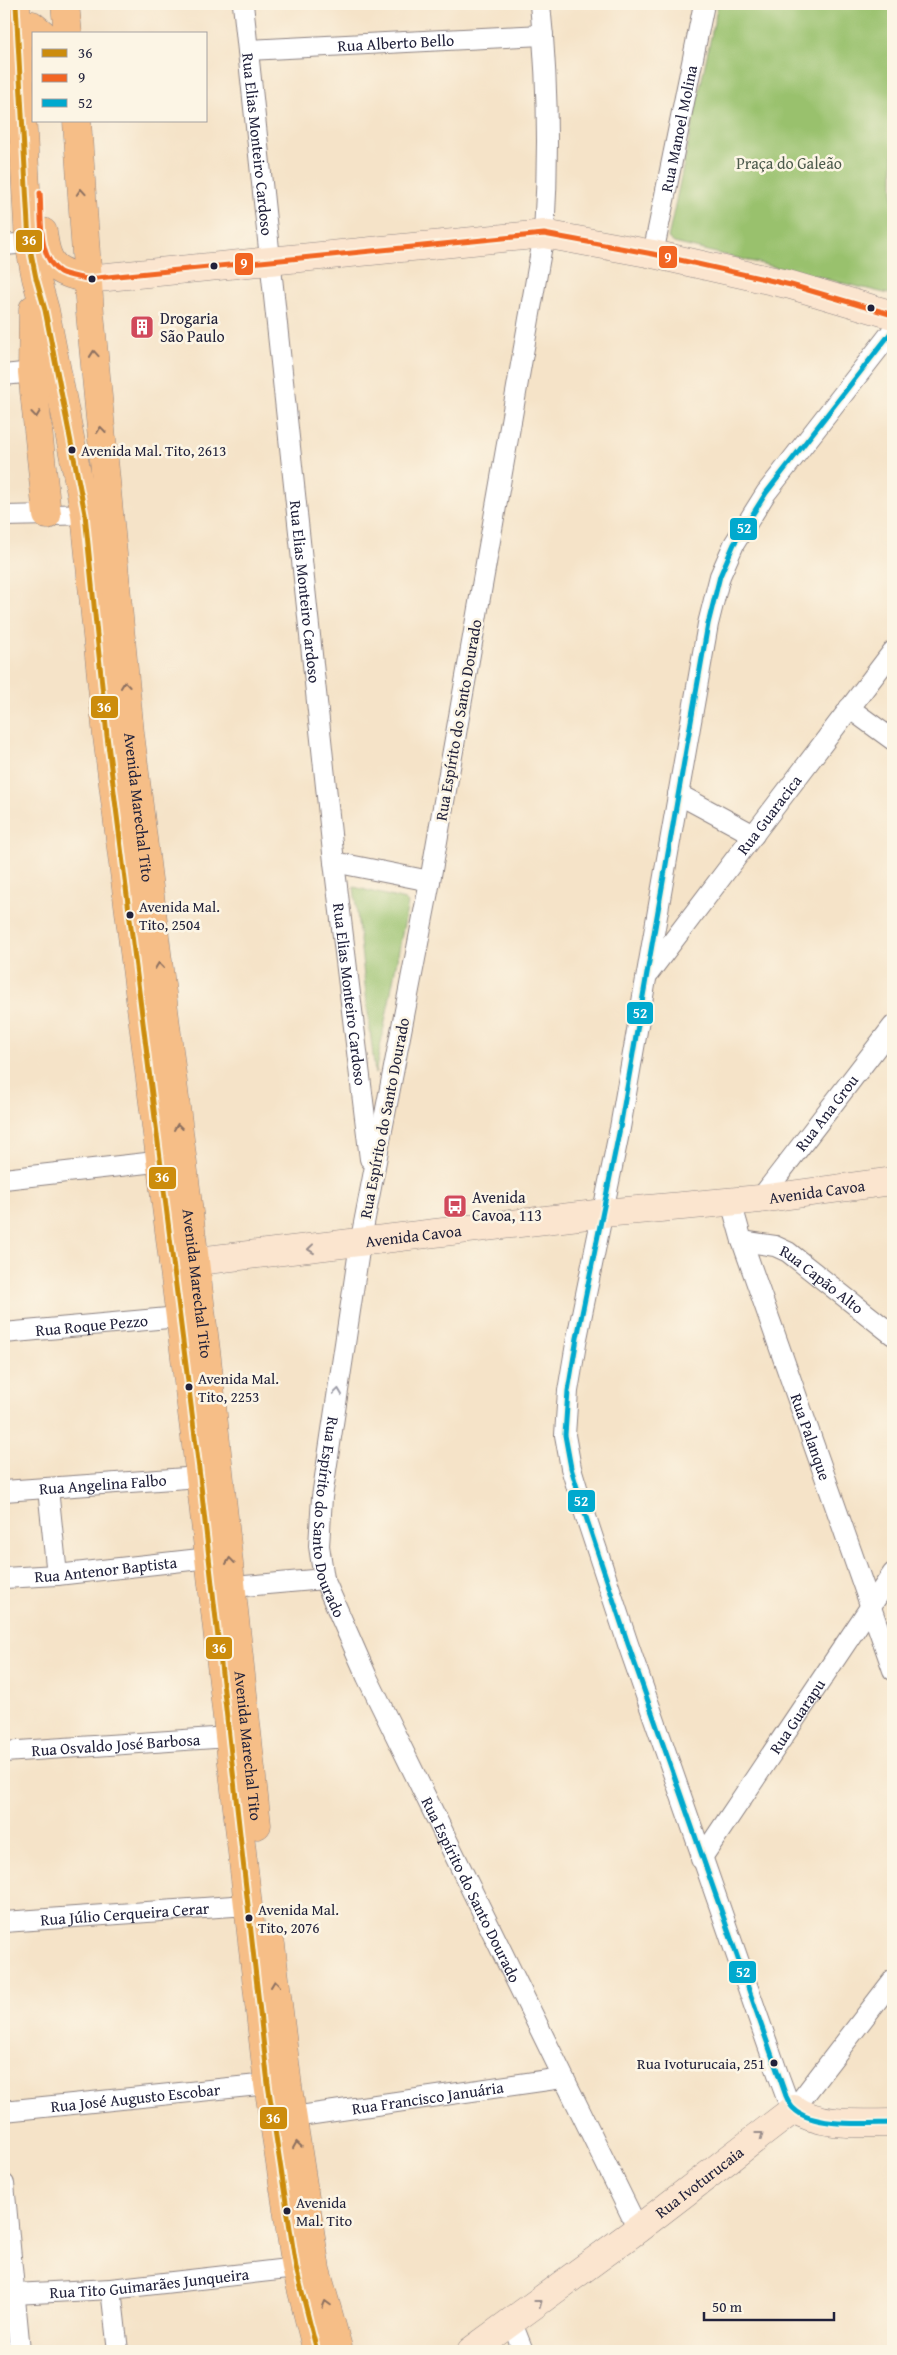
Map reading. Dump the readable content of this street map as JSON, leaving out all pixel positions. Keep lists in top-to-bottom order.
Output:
{
  "streets": {
    "main road": ["Avenida Marechal Tito"],
    "street": [
      "Rua Alberto Bello",
      "Rua Manoel Molina",
      "Rua Elias Monteiro Cardoso",
      "Rua Espírito do Santo Dourado",
      "Rua Guaracica",
      "Rua Ana Grou",
      "Avenida Cavoa",
      "Rua Capão Alto",
      "Rua Roque Pezzo",
      "Rua Palanque",
      "Rua Angelina Falbo",
      "Rua Antenor Baptista",
      "Rua Guarapu",
      "Rua Osvaldo José Barbosa",
      "Rua Júlio Cerqueira Cerar",
      "Rua José Augusto Escobar",
      "Rua Francisco Januária",
      "Rua Ivoturucaia",
      "Rua Tito Guimarães Junqueira"
    ]
  },
  "crossings": [
    ["Rua Alberto Bello", "Rua Elias Monteiro Cardoso"],
    ["Rua Alberto Bello", "Rua Espírito do Santo Dourado"],
    ["Rua Elias Monteiro Cardoso", "Rua Espírito do Santo Dourado"],
    ["Rua Espírito do Santo Dourado", "Avenida Cavoa"],
    ["Rua Espírito do Santo Dourado", "Rua Francisco Januária"],
    ["Rua Espírito do Santo Dourado", "Rua Ivoturucaia"],
    ["Avenida Marechal Tito", "Avenida Cavoa"],
    ["Avenida Marechal Tito", "Rua Roque Pezzo"],
    ["Avenida Marechal Tito", "Rua Angelina Falbo"],
    ["Avenida Marechal Tito", "Rua Antenor Baptista"],
    ["Avenida Marechal Tito", "Rua Osvaldo José Barbosa"],
    ["Avenida Marechal Tito", "Rua Júlio Cerqueira Cerar"],
    ["Avenida Marechal Tito", "Rua José Augusto Escobar"],
    ["Avenida Marechal Tito", "Rua Francisco Januária"],
    ["Avenida Marechal Tito", "Rua Tito Guimarães Junqueira"],
    ["Rua Ana Grou", "Avenida Cavoa"],
    ["Avenida Cavoa", "Rua Palanque"],
    ["Rua Capão Alto", "Rua Palanque"],
    ["Rua Palanque", "Rua Guarapu"]
  ],
  "one_way": ["Rua Ivoturucaia"],
  "parks": ["Praça do Galeão"],
  "places": {
    "building": ["Drogaria São Paulo"],
    "other": [
      "Avenida Mal. Tito, 2613",
      "Avenida Mal. Tito, 2504",
      "Avenida Mal. Tito, 2253",
      "Avenida Mal. Tito, 2076",
      "Rua Ivoturucaia, 251",
      "Avenida Mal. Tito"
    ],
    "bus stop": ["Avenida Cavoa, 113"]
  },
  "lines": ["transit line 36", "transit line 9", "transit line 52"],
  "legend": ["36", "9", "52"],
  "scale_bar": "50 m"
}
